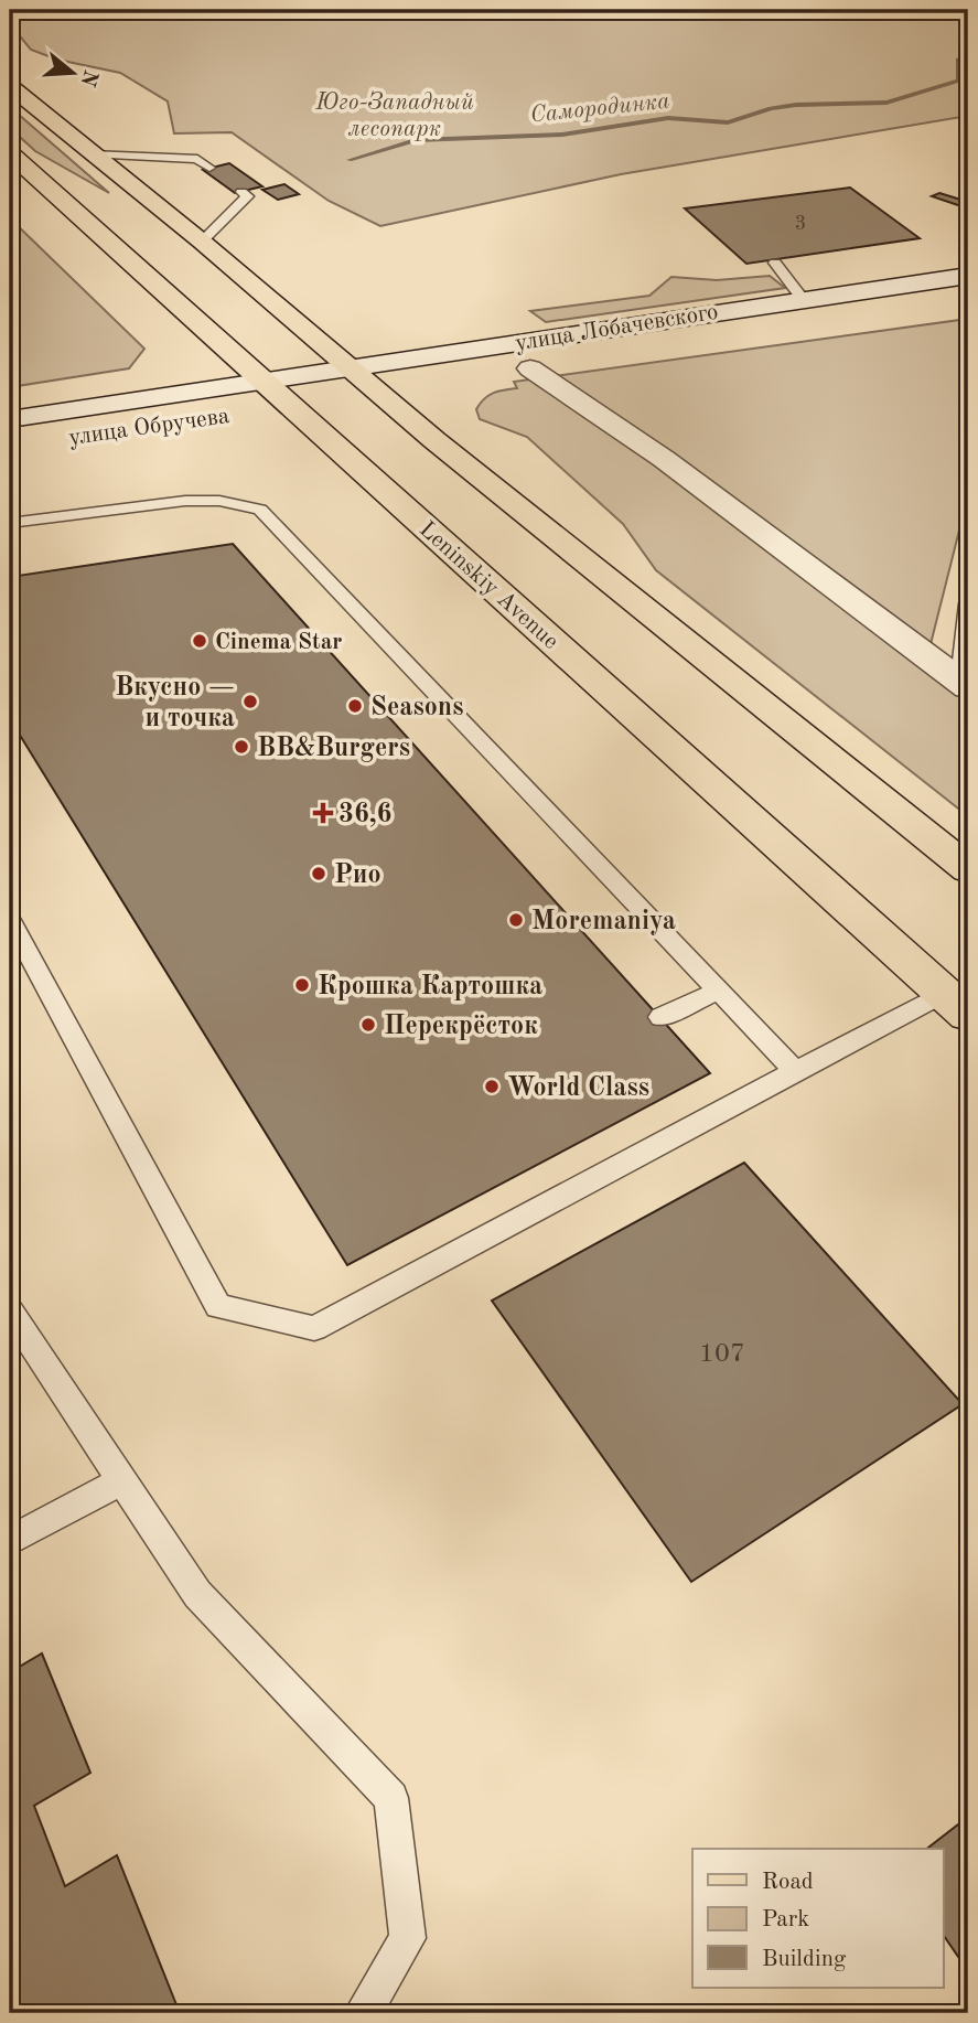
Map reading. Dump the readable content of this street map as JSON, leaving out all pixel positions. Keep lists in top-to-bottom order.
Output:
{
  "streets": {
    "main road": ["улица Лобачевского", "улица Обручева", "Leninskiy Avenue"]
  },
  "crossings": [
    ["улица Лобачевского", "улица Обручева"],
    ["улица Лобачевского", "Leninskiy Avenue"],
    ["улица Обручева", "Leninskiy Avenue"]
  ],
  "water": ["Самородинка"],
  "parks": ["Юго-Западный лесопарк"],
  "places": {
    "other": [
      "Cinema Star",
      "Вкусно — и точка",
      "Seasons",
      "BB&Burgers",
      "Рио",
      "Moremaniya",
      "Крошка Картошка",
      "Перекрёсток",
      "World Class"
    ],
    "health": ["36,6"]
  },
  "house_numbers": ["3", "107"],
  "legend": ["Road", "Park", "Building"],
  "north": "right"
}
